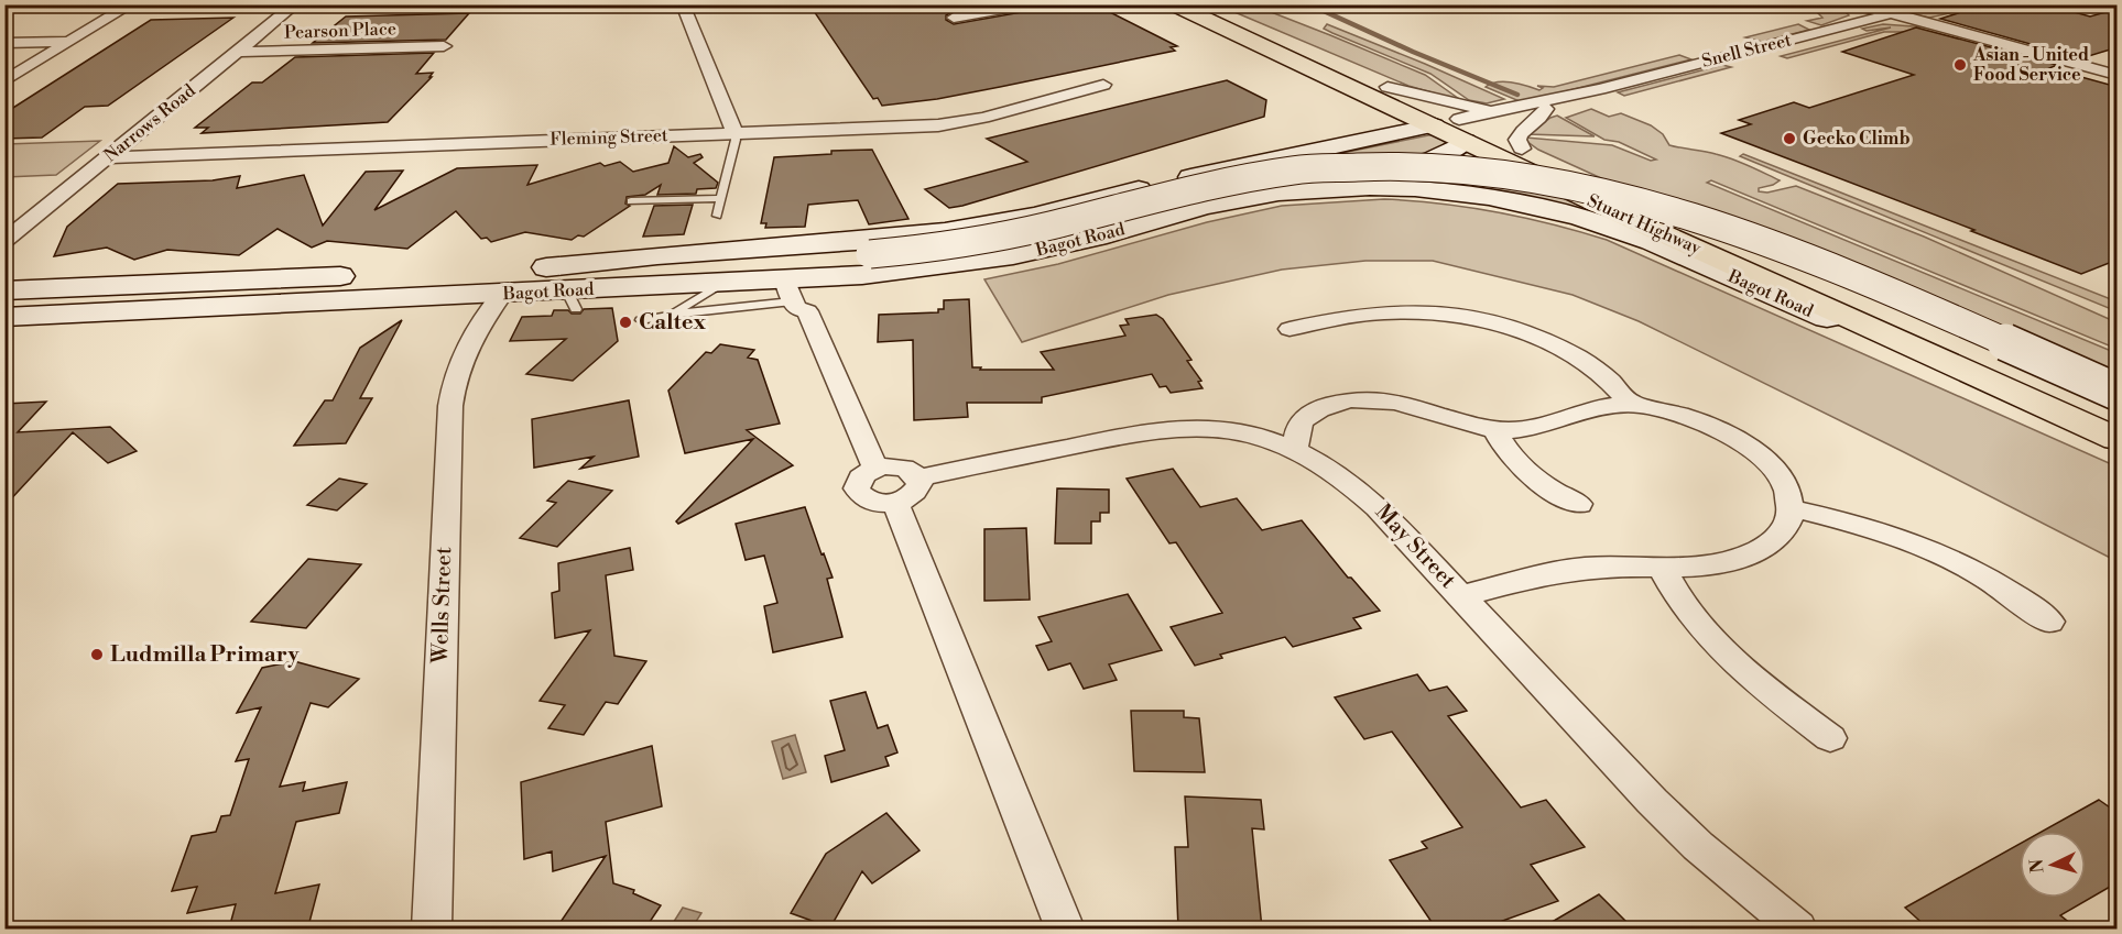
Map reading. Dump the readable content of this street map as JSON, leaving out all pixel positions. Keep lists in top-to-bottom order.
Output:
{
  "streets": {
    "highway": ["Stuart Highway"],
    "main road": ["Bagot Road"],
    "street": [
      "Pearson Place",
      "Snell Street",
      "Narrows Road",
      "Fleming Street",
      "May Street",
      "Wells Street"
    ]
  },
  "crossings": [
    ["Pearson Place", "Narrows Road"],
    ["Snell Street", "Stuart Highway"],
    ["Narrows Road", "Fleming Street"],
    ["Stuart Highway", "Bagot Road"],
    ["Bagot Road", "Wells Street"]
  ],
  "places": [
    "Asian - United Food Service",
    "Gecko Climb",
    "Caltex",
    "Ludmilla Primary"
  ],
  "north": "left"
}
